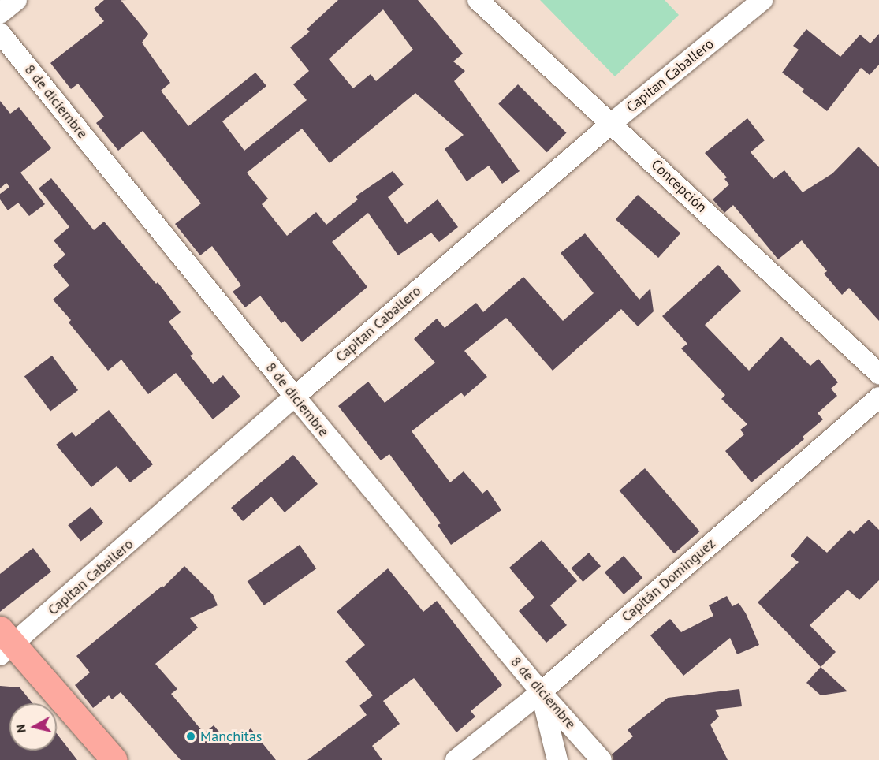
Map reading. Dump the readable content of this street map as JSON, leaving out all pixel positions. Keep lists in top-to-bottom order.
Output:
{
  "streets": {
    "street": [
      "Capitan Caballero",
      "8 de diciembre",
      "Concepción",
      "Capitán Dominguez"
    ]
  },
  "crossings": [
    ["Capitan Caballero", "8 de diciembre"],
    ["Capitan Caballero", "Concepción"],
    ["8 de diciembre", "Capitán Dominguez"]
  ],
  "places": ["Manchitas"],
  "north": "left"
}
